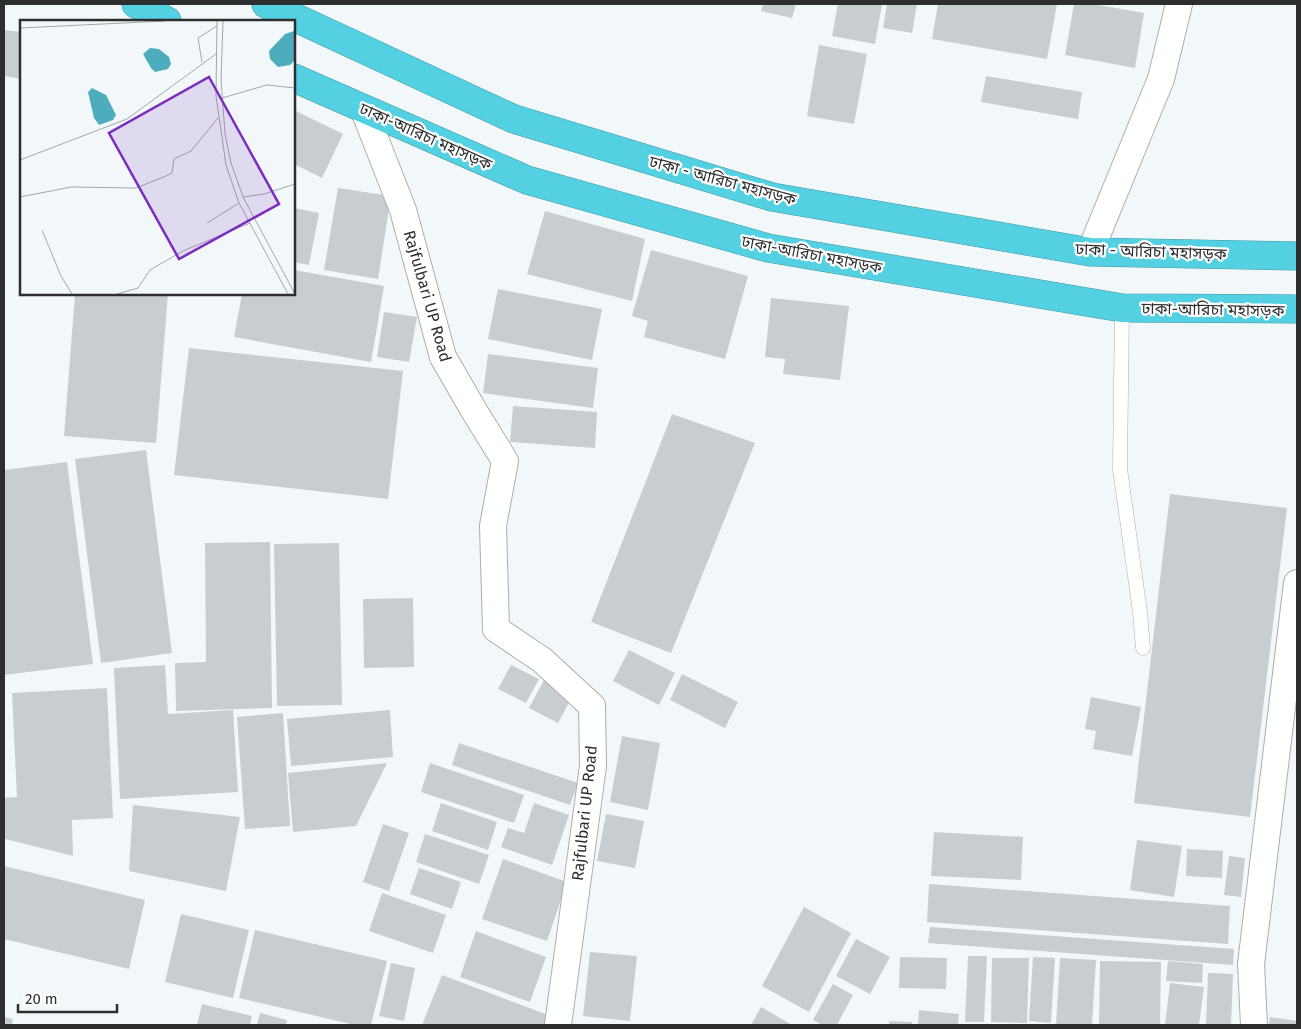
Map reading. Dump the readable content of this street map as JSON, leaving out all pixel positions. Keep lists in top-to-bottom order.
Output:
{
  "streets": {
    "highway": ["ঢাকা-আরিচা মহাসড়ক", "ঢাকা - আরিচা মহাসড়ক"],
    "street": ["Rajfulbari UP Road"]
  },
  "crossings": [
    ["ঢাকা-আরিচা মহাসড়ক", "Rajfulbari UP Road"]
  ],
  "scale_bar": "20 m"
}
